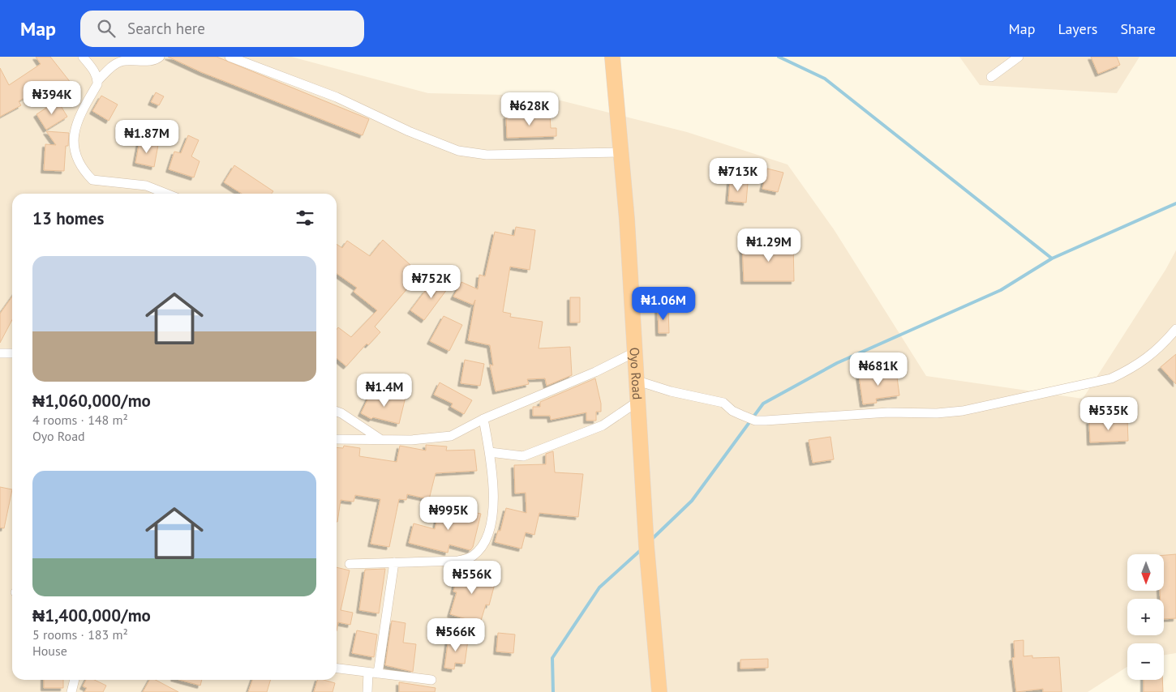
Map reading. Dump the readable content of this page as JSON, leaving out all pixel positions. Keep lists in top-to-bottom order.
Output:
{
  "streets": {
    "highway": ["Oyo Road"]
  },
  "north": "bottom",
  "page": {
    "header": "Map",
    "search": "Search here",
    "nav": ["Map", "Layers", "Share"],
    "price": [
      "₦394K",
      "₦628K",
      "₦1.87M",
      "₦713K",
      "₦1.29M",
      "₦752K",
      "₦1.06M",
      "₦681K",
      "₦1.4M",
      "₦535K",
      "₦995K",
      "₦556K",
      "₦566K"
    ],
    "heading": "13 homes",
    "list": [
      {
        "name": "₦1,060,000/mo",
        "note": "4 rooms · 148 m² · Oyo Road"
      },
      {
        "name": "₦1,400,000/mo",
        "note": "5 rooms · 183 m² · House"
      }
    ],
    "map_buttons": ["+", "−"]
  }
}
